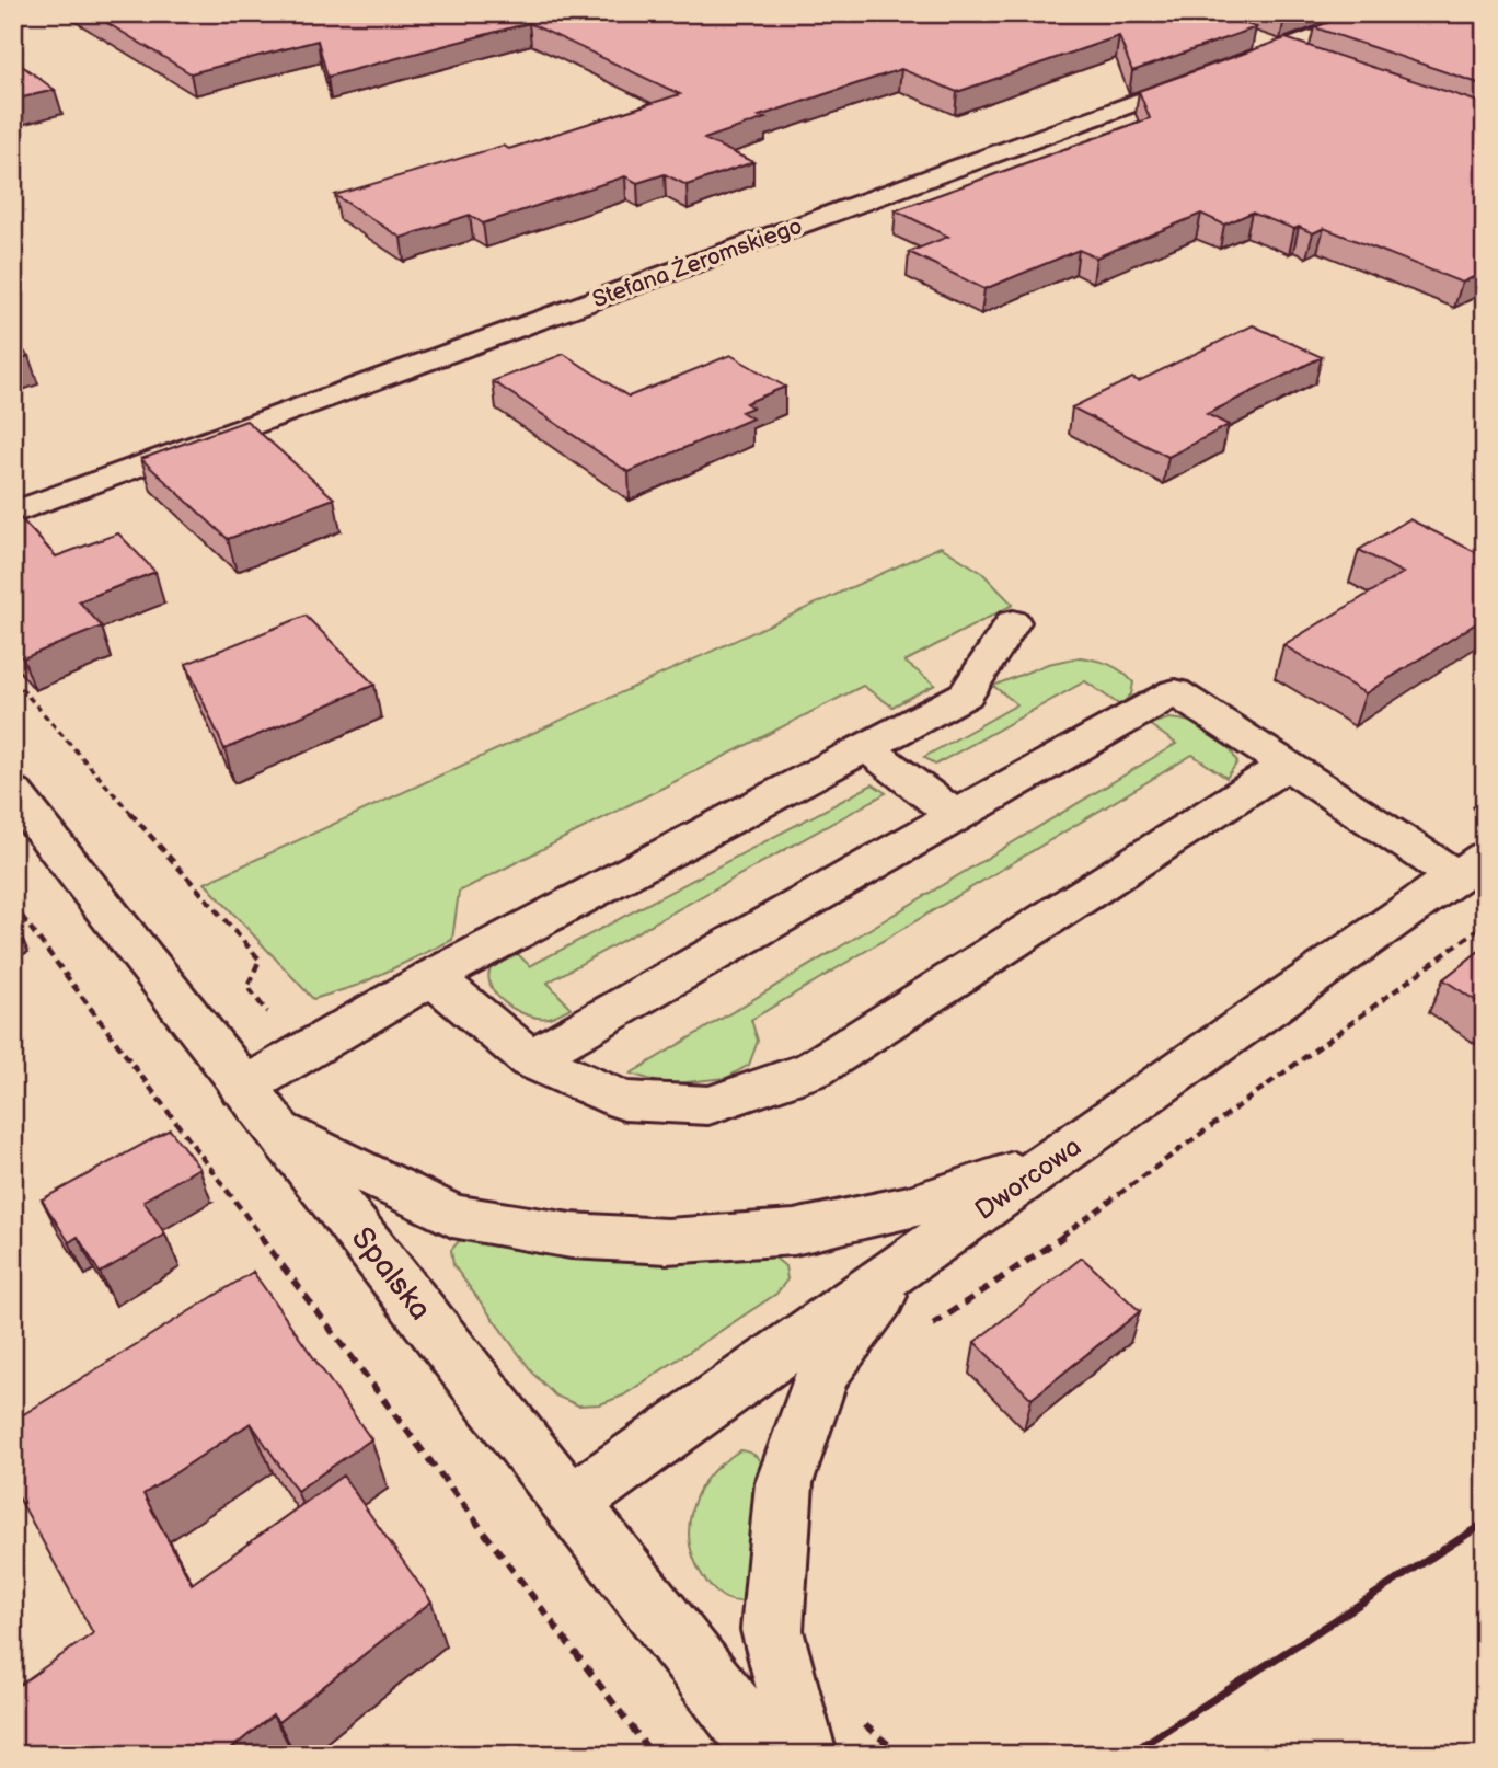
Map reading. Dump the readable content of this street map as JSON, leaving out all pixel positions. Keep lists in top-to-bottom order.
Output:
{
  "streets": {
    "street": ["Stefana Żeromskiego", "Dworcowa", "Spalska"]
  },
  "crossings": [
    ["Dworcowa", "Spalska"]
  ]
}
